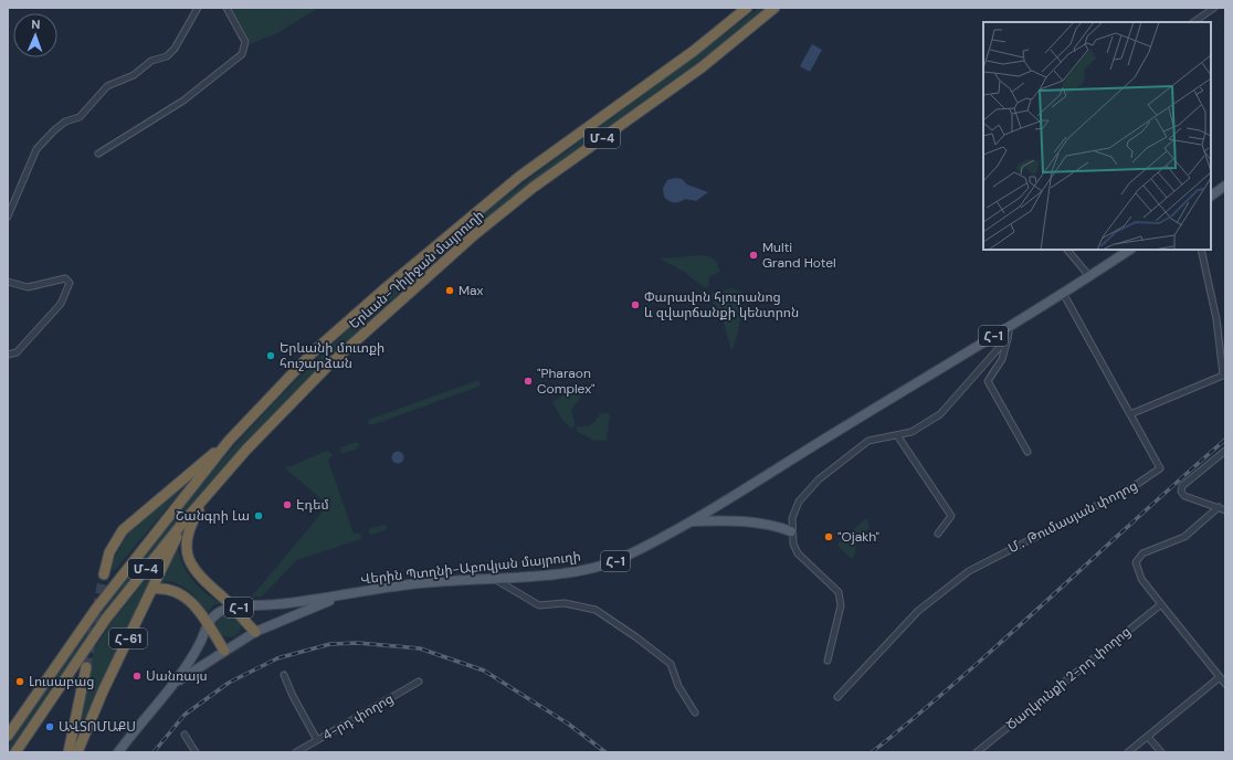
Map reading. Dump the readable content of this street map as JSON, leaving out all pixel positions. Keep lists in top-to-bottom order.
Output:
{
  "streets": {
    "highway": ["Մ-4", "Երևան-Դիլիջան մայրուղի", "Հ-61"],
    "main road": ["Հ-1", "Վերին Պտղնի-Աբովյան մայրուղի"],
    "street": ["Մ․ Թումասյան փողոց", "Ծաղկունքի 2-րդ փողոց", "4-րդ փողոց"]
  },
  "crossings": [
    ["Երևան-Դիլիջան մայրուղի", "Հ-61"],
    ["Հ-1", "Մ․ Թումասյան փողոց"],
    ["Հ-1", "Վերին Պտղնի-Աբովյան մայրուղի"]
  ],
  "places": [
    "Multi Grand Hotel",
    "Max",
    "Փարավոն հյուրանոց և զվարճանքի կենտրոն",
    "Երևանի մուտքի հուշարձան",
    "\"Pharaon Complex\"",
    "Էդեմ",
    "Շանգրի Լա",
    "\"Ojakh\"",
    "Սանռայս",
    "Լուսաբաց",
    "ԱՎՏՈՄԱՔՍ"
  ],
  "north": "top"
}
